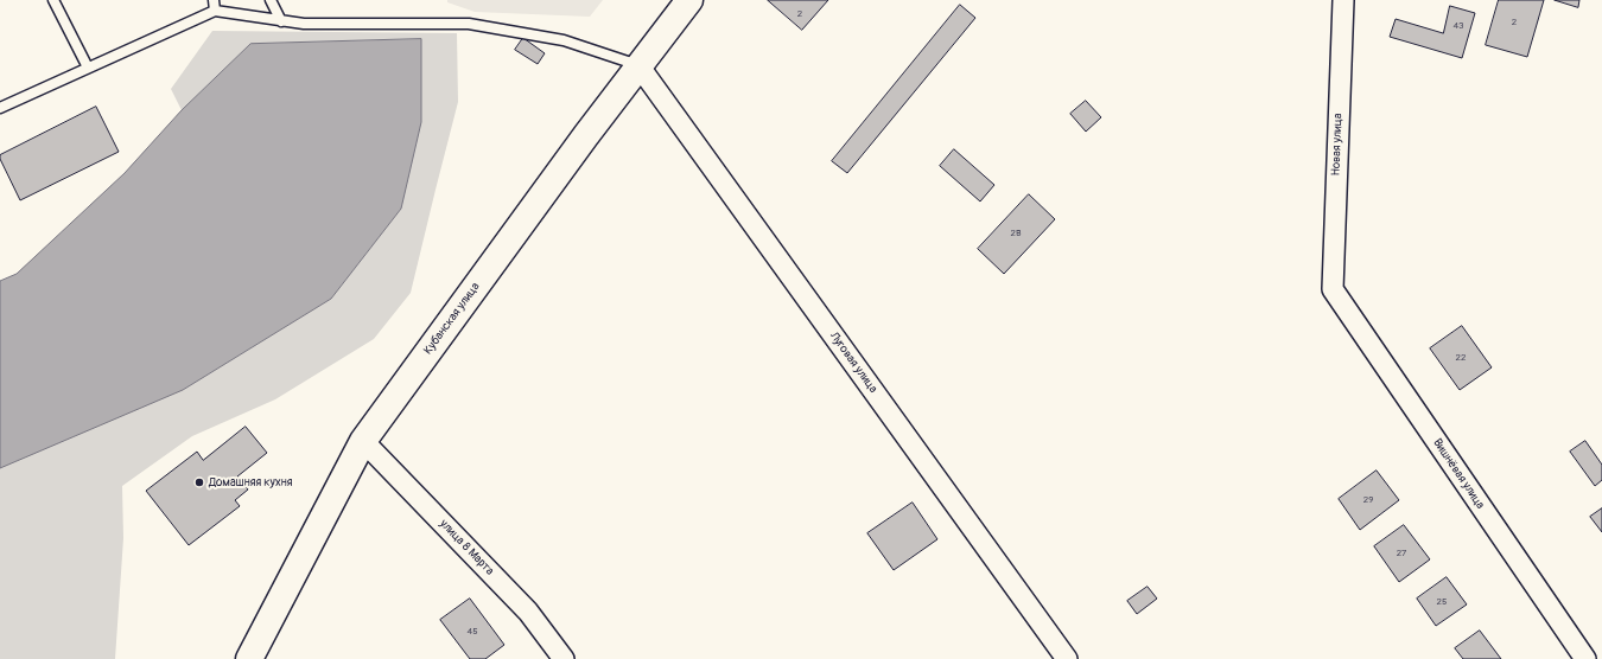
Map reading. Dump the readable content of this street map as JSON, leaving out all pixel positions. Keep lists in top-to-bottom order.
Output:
{
  "streets": {
    "main road": ["Кубанская улица"],
    "street": [
      "Новая улица",
      "Луговая улица",
      "Вишнёвая улица",
      "улица 8 Марта"
    ]
  },
  "crossings": [
    ["Новая улица", "Вишнёвая улица"],
    ["Кубанская улица", "Луговая улица"],
    ["Кубанская улица", "улица 8 Марта"]
  ],
  "places": ["Домашняя кухня"],
  "house_numbers": [
    "2",
    "2",
    "43",
    "2В",
    "22",
    "29",
    "27",
    "25",
    "45"
  ]
}
